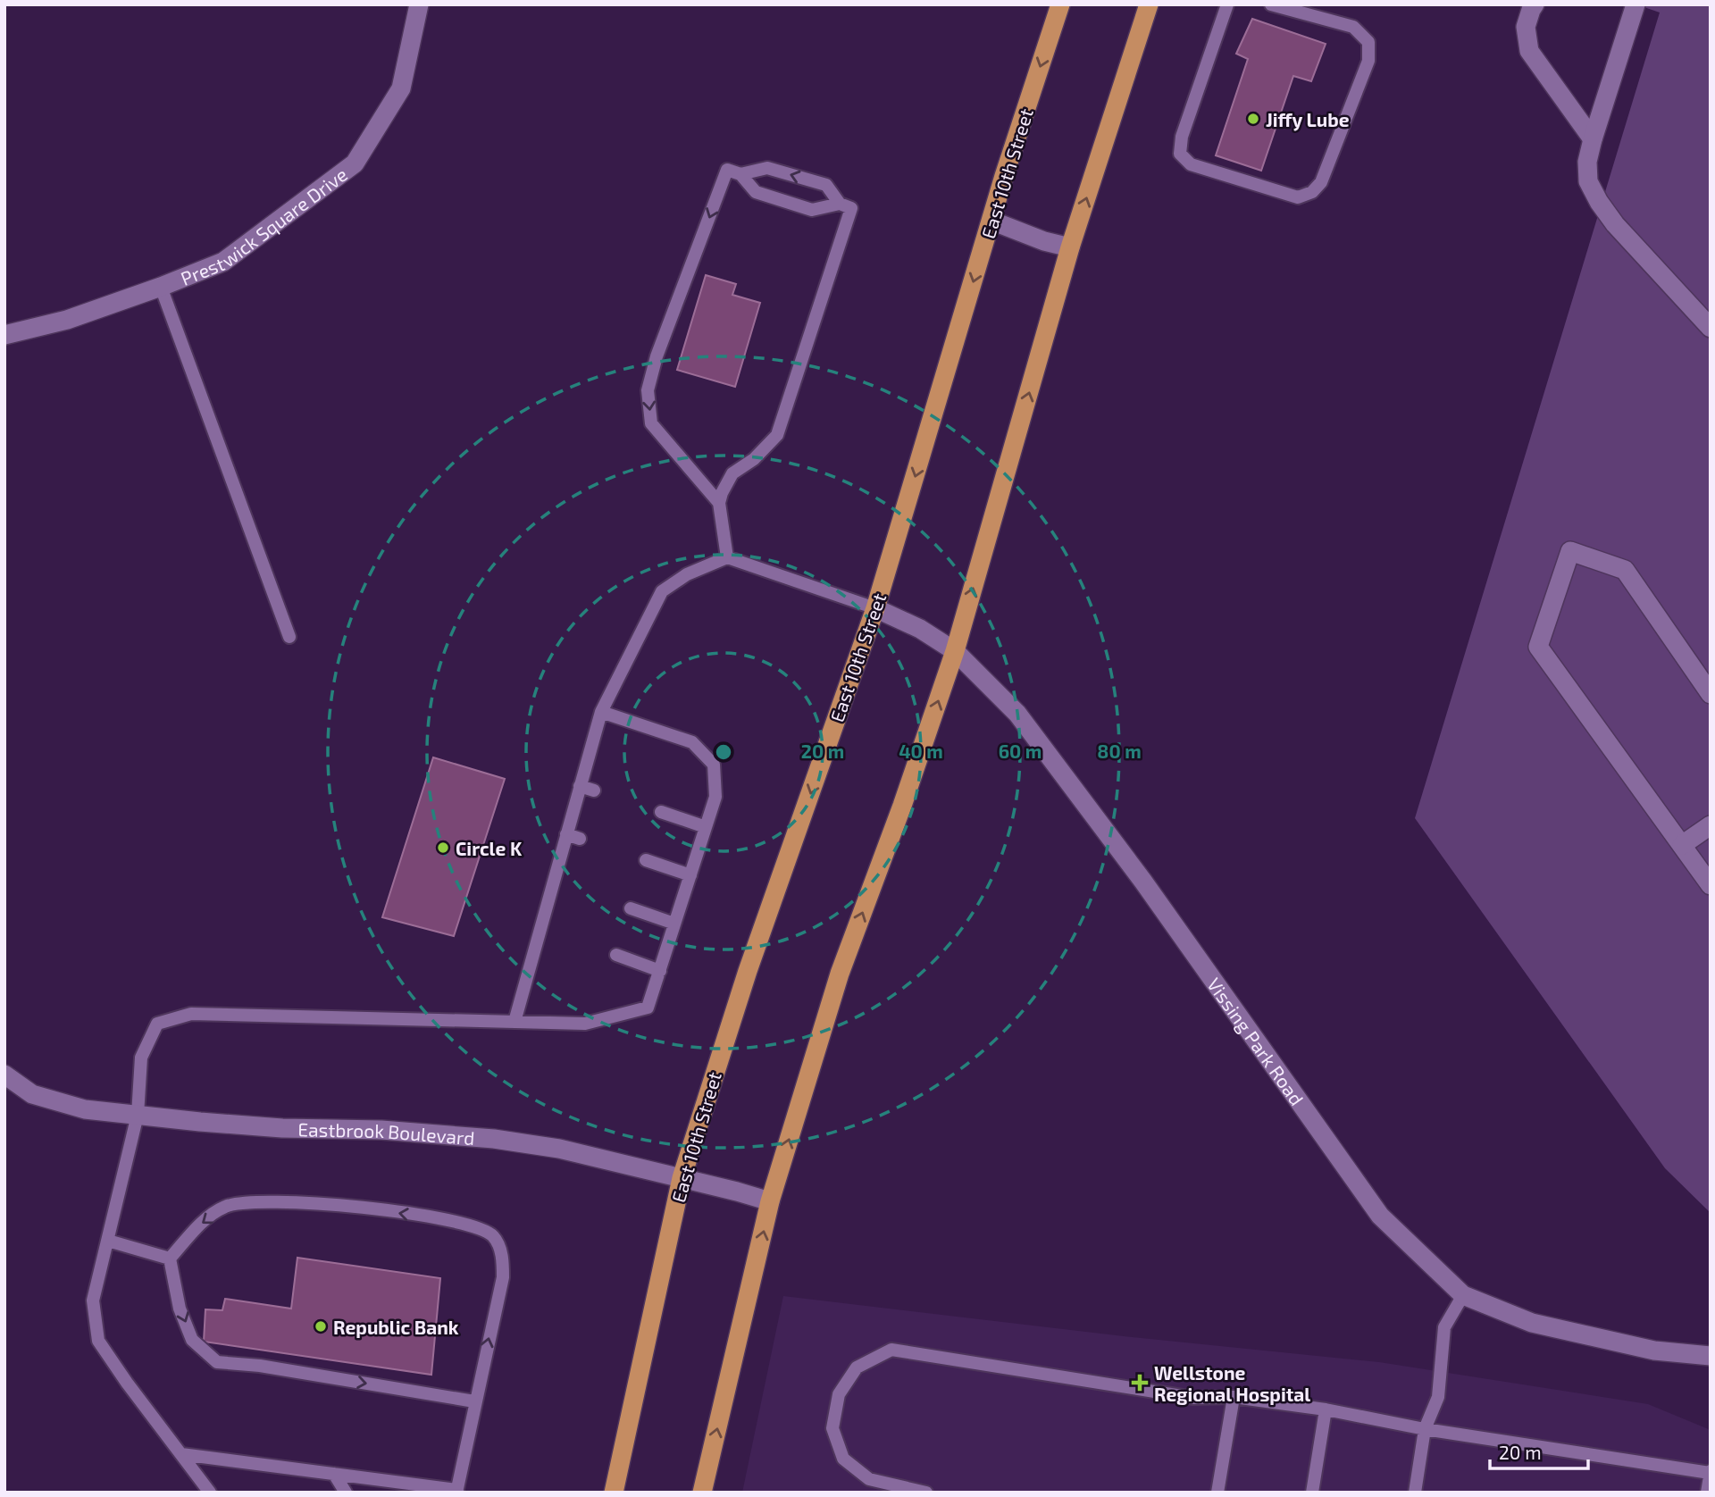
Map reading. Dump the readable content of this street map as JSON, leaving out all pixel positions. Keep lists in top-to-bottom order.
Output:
{
  "streets": {
    "main road": ["East 10th Street"],
    "street": ["Prestwick Square Drive", "Vissing Park Road", "Eastbrook Boulevard"]
  },
  "crossings": [
    ["East 10th Street", "Vissing Park Road"],
    ["East 10th Street", "Eastbrook Boulevard"]
  ],
  "places": {
    "other": ["Jiffy Lube", "Circle K", "Republic Bank"],
    "health": ["Wellstone Regional Hospital"]
  },
  "scale_bar": "20 m",
  "rings": [
    "20 m",
    "40 m",
    "60 m",
    "80 m"
  ]
}
